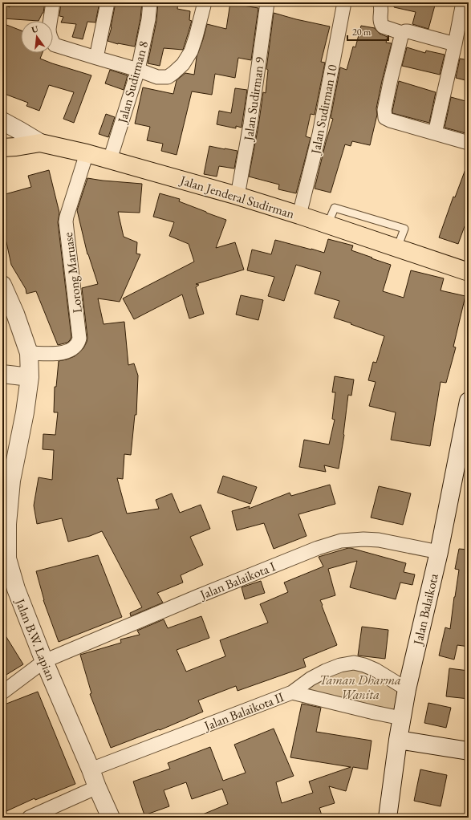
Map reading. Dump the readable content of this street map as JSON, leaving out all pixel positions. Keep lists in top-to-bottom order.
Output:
{
  "streets": {
    "highway": ["Jalan Jenderal Sudirman"],
    "street": [
      "Jalan Sudirman 8",
      "Jalan Sudirman 9",
      "Jalan Sudirman 10",
      "Lorong Maruase",
      "Jalan Balaikota I",
      "Jalan Balaikota",
      "Jalan B.W. Lapian",
      "Jalan Balaikota II"
    ]
  },
  "crossings": [
    ["Jalan Sudirman 8", "Jalan Jenderal Sudirman"],
    ["Jalan Sudirman 9", "Jalan Jenderal Sudirman"],
    ["Jalan Sudirman 10", "Jalan Jenderal Sudirman"],
    ["Jalan Jenderal Sudirman", "Lorong Maruase"],
    ["Lorong Maruase", "Jalan B.W. Lapian"],
    ["Jalan Balaikota I", "Jalan Balaikota"],
    ["Jalan Balaikota I", "Jalan B.W. Lapian"],
    ["Jalan Balaikota", "Jalan Balaikota II"],
    ["Jalan B.W. Lapian", "Jalan Balaikota II"]
  ],
  "parks": ["Taman Dharma Wanita"],
  "scale_bar": "20 m",
  "north": "top"
}
